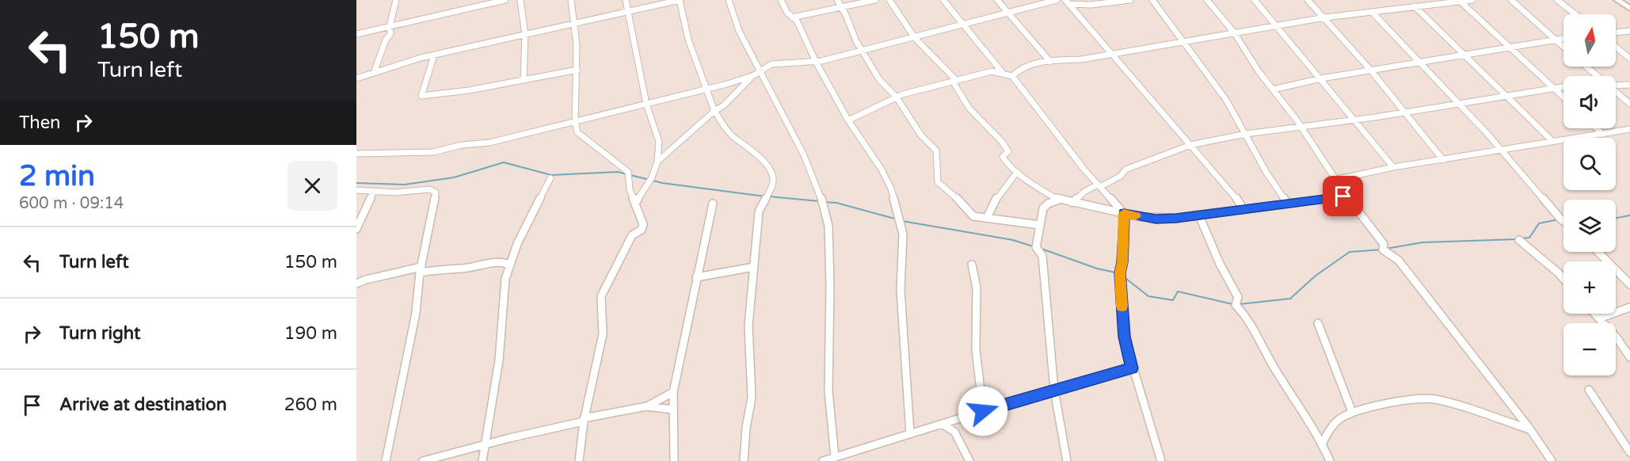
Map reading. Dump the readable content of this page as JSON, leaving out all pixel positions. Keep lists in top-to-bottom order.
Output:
{
  "north": "top",
  "page": {
    "turn": ["150 m", "Turn left"],
    "map_buttons": ["+", "−"],
    "then": "Then",
    "heading": ["2 min", "600 m · 09:14"],
    "list": [
      {
        "name": "Turn left",
        "value": "150 m"
      },
      {
        "name": "Turn right",
        "value": "190 m"
      },
      {
        "name": "Arrive at destination",
        "value": "260 m"
      }
    ]
  }
}
